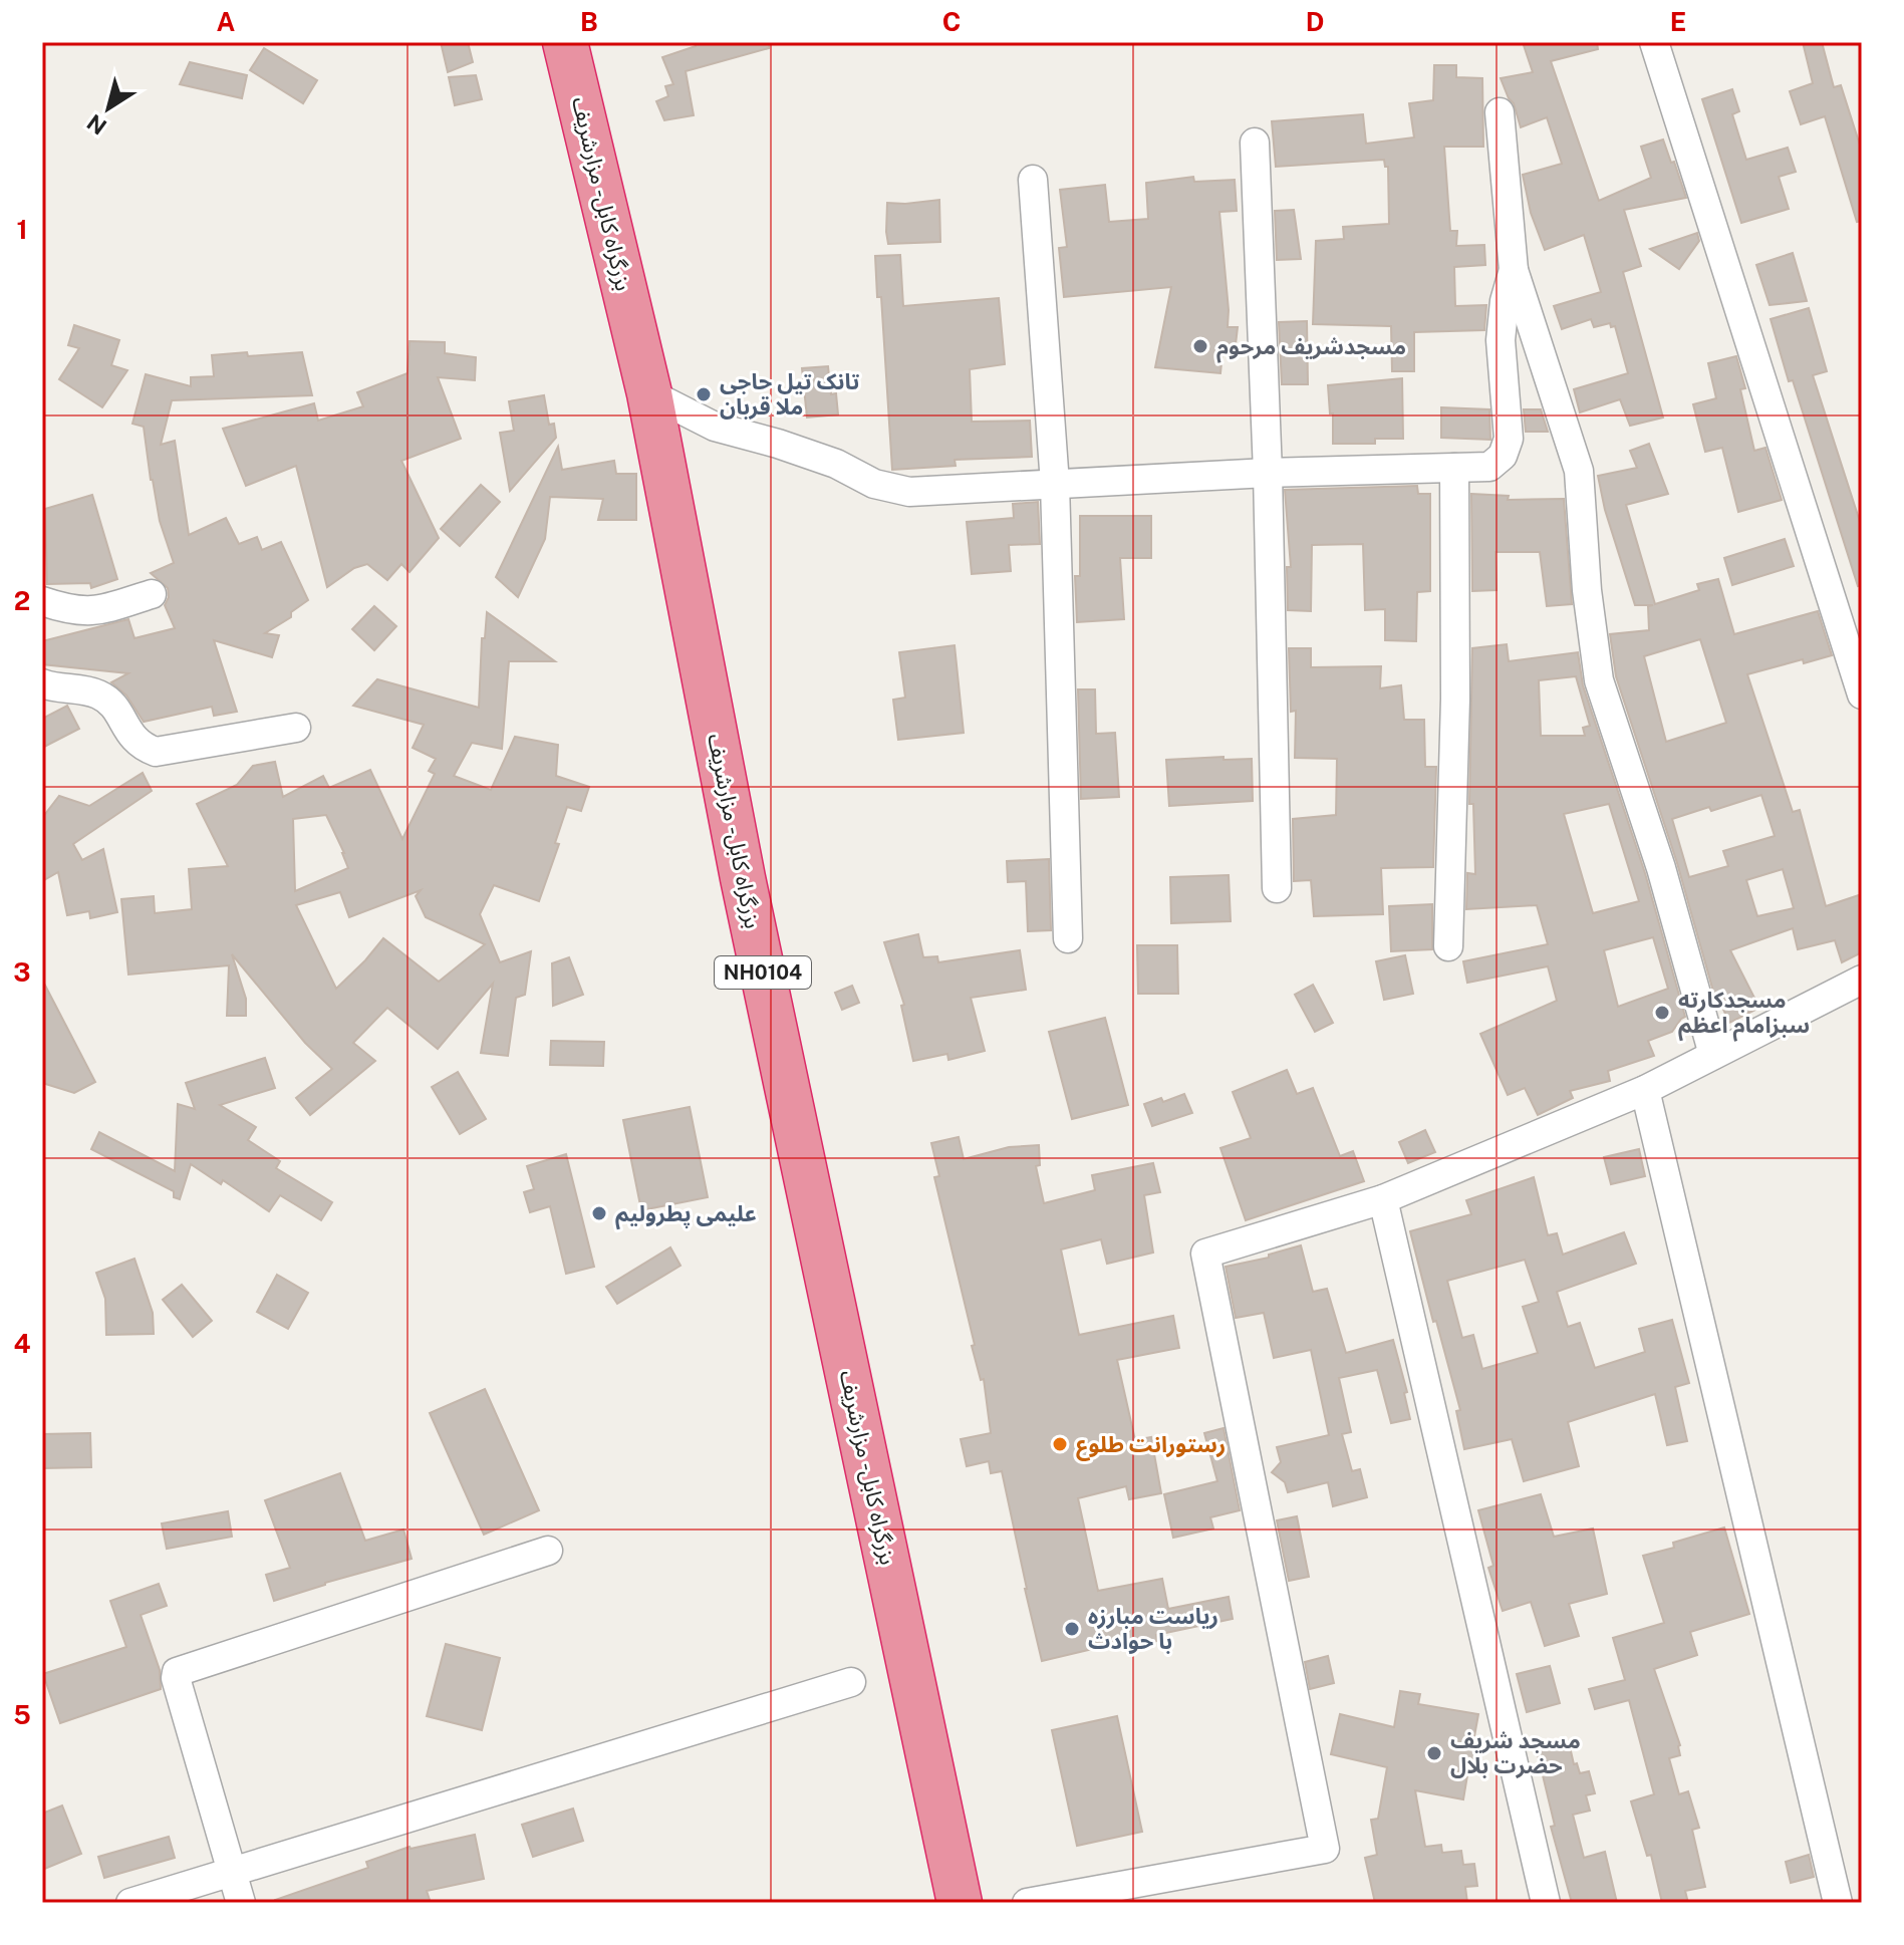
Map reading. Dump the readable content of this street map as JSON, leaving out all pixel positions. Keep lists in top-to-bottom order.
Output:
{
  "streets": {
    "highway": ["بزرگراه کابل - مزارشریف", "NH0104"]
  },
  "places": [
    "مسجدشریف مرحوم",
    "تانک تیل حاجی ملا قربان",
    "مسجدکارته سبزامام اعظم",
    "علیمی پطرولیم",
    "رستورانت طلوع",
    "ریاست مبارزه با حوادث",
    "مسجد شریف حضرت بلال"
  ],
  "north": "bottom left",
  "grid": {
    "columns": [
      "A",
      "B",
      "C",
      "D",
      "E"
    ],
    "rows": [
      "1",
      "2",
      "3",
      "4",
      "5"
    ]
  }
}
